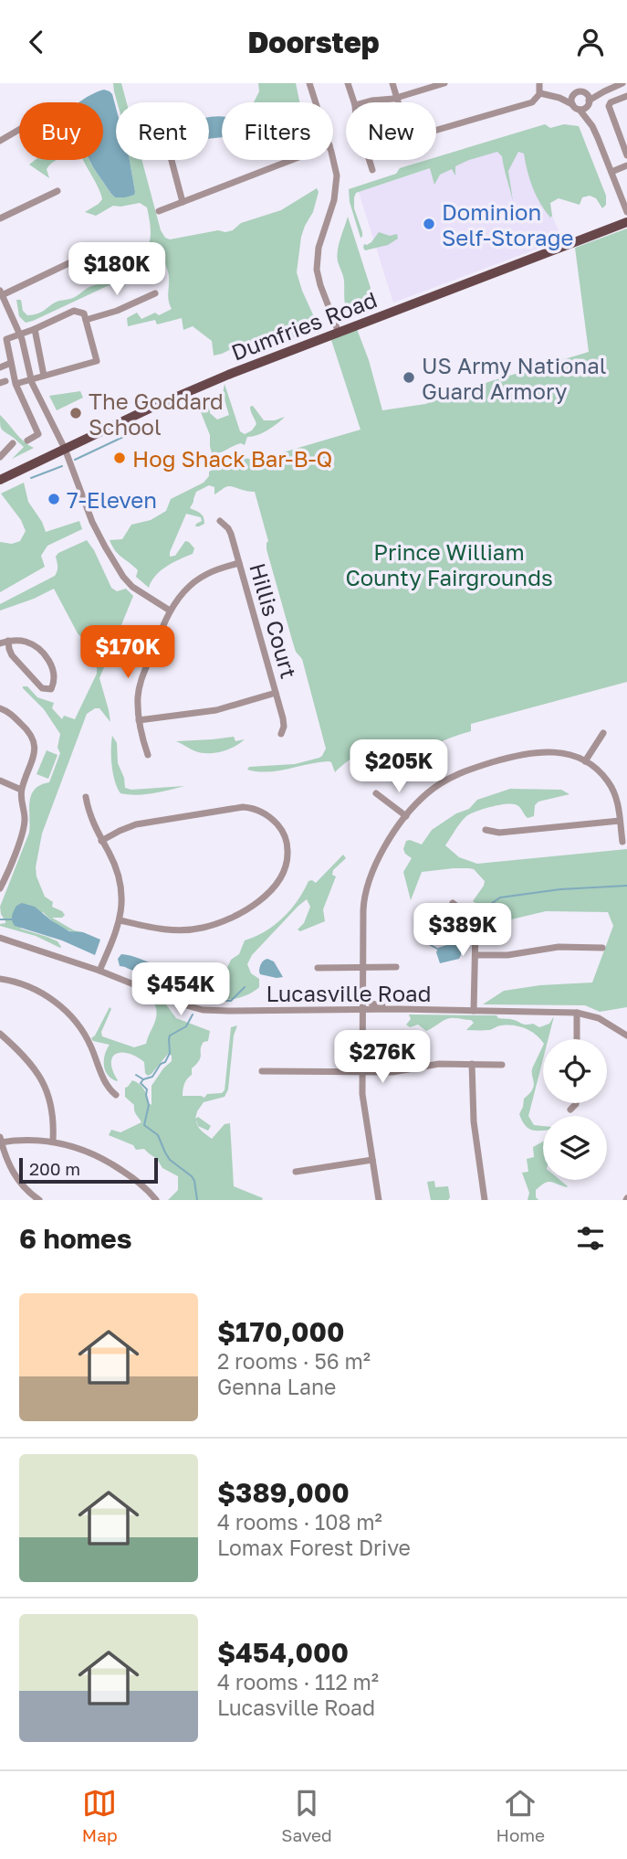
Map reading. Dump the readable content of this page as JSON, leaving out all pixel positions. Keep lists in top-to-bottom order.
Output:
{
  "streets": {
    "main road": ["Dumfries Road"],
    "street": ["Hillis Court", "Lucasville Road"]
  },
  "parks": ["Prince William County Fairgrounds"],
  "places": [
    "Dominion Self-Storage",
    "US Army National Guard Armory",
    "The Goddard School",
    "Hog Shack Bar-B-Q",
    "7-Eleven"
  ],
  "scale_bar": "200 m",
  "page": {
    "header": "Doorstep",
    "chip": [
      "Buy",
      "Rent",
      "Filters",
      "New"
    ],
    "price": [
      "$180K",
      "$170K",
      "$205K",
      "$389K",
      "$454K",
      "$276K"
    ],
    "scale": "200 m",
    "heading": "6 homes",
    "list": [
      {
        "name": "$170,000",
        "note": "2 rooms · 56 m² · Genna Lane"
      },
      {
        "name": "$389,000",
        "note": "4 rooms · 108 m² · Lomax Forest Drive"
      },
      {
        "name": "$454,000",
        "note": "4 rooms · 112 m² · Lucasville Road"
      }
    ],
    "tabs": ["Map", "Saved", "Home"]
  }
}
